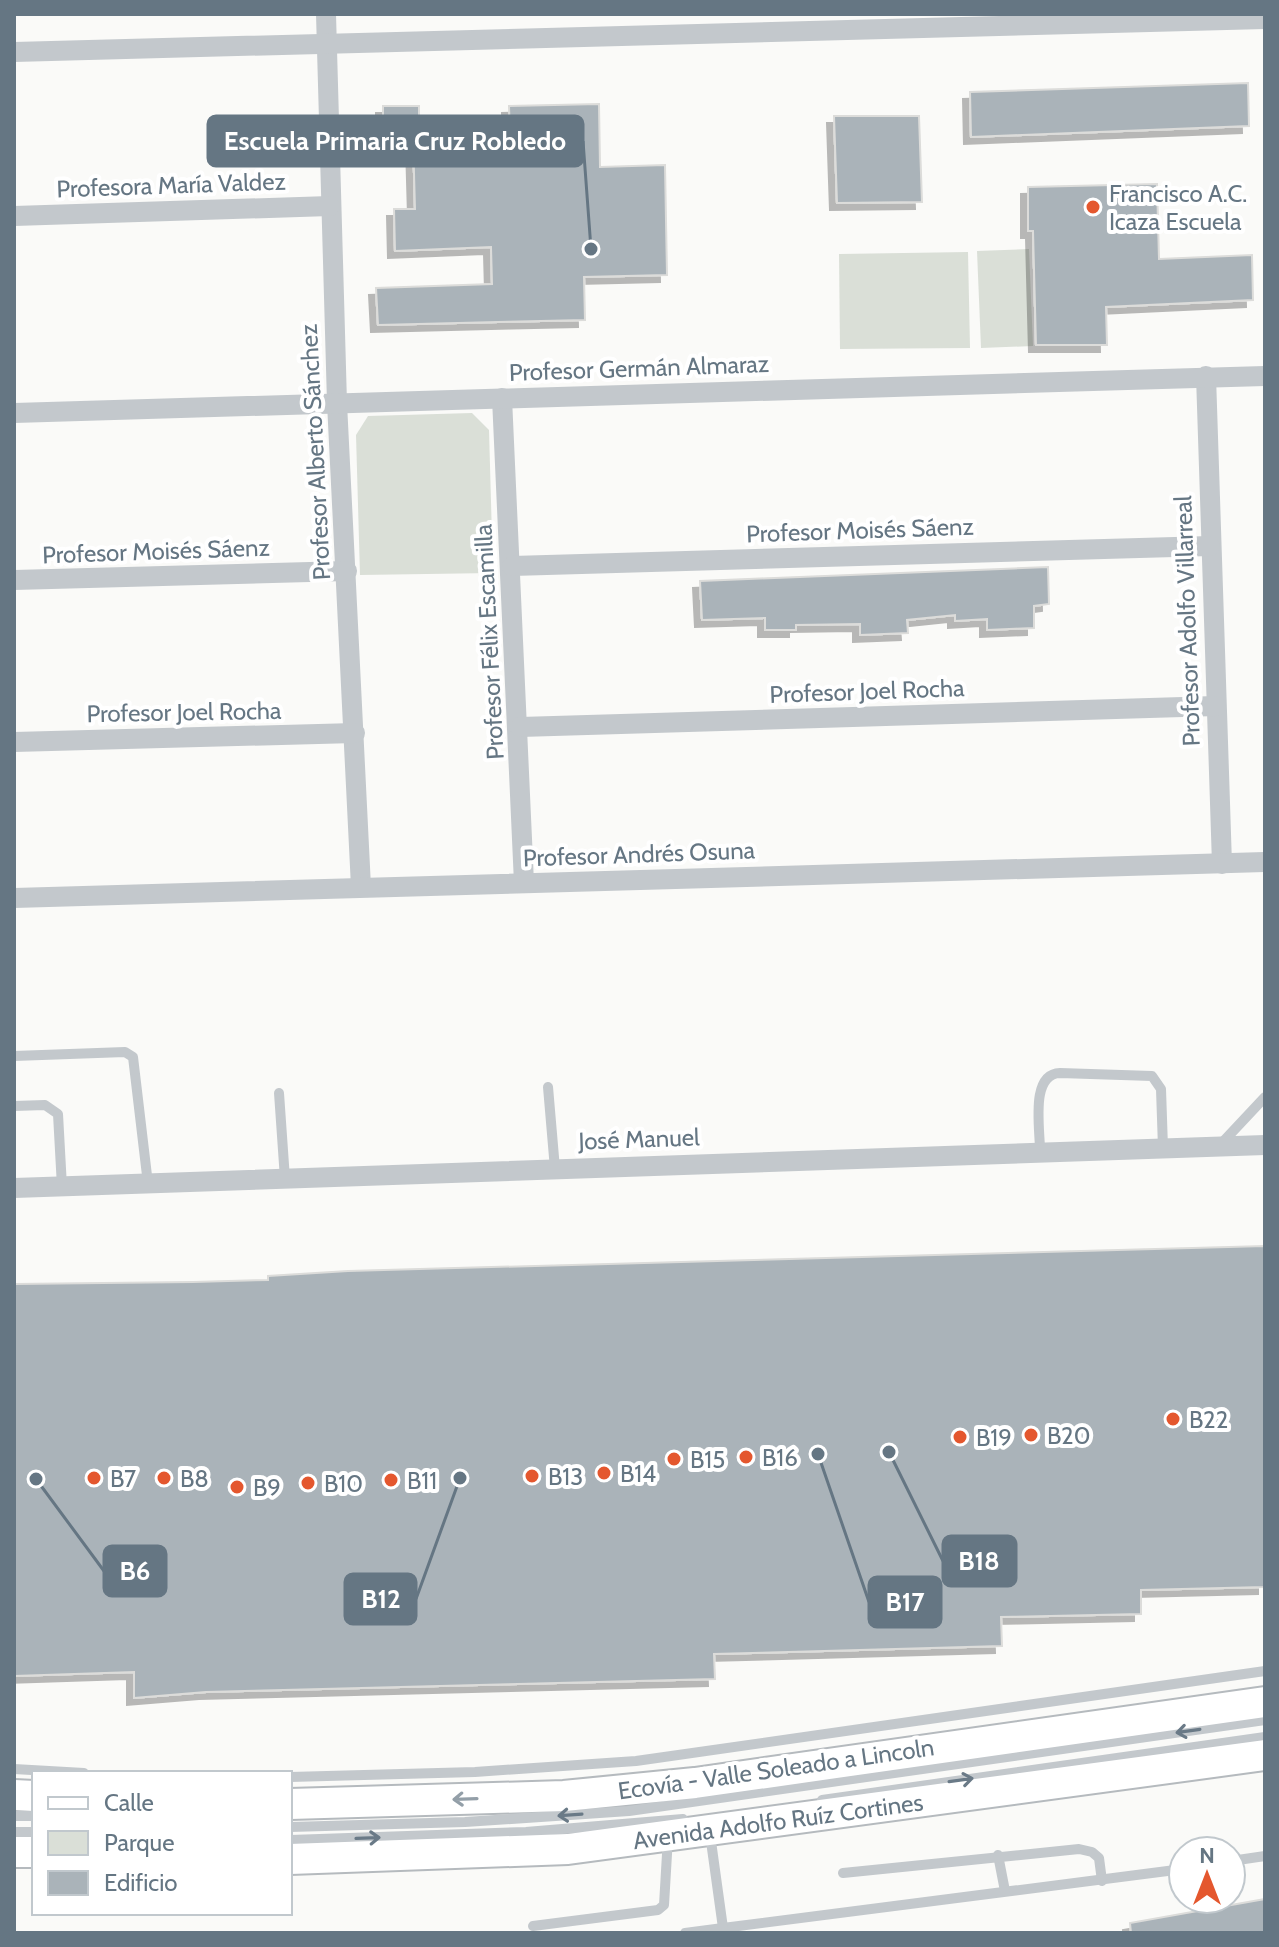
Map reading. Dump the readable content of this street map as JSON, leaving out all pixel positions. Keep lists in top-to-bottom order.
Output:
{
  "streets": {
    "main road": ["Avenida Adolfo Ruíz Cortines"],
    "street": [
      "Profesora María Valdez",
      "Profesor Germán Almaraz",
      "Profesor Alberto Sánchez",
      "Profesor Moisés Sáenz",
      "Profesor Adolfo Villarreal",
      "Profesor Félix Escamilla",
      "Profesor Joel Rocha",
      "Profesor Andrés Osuna",
      "José Manuel"
    ],
    "lane": ["Ecovía - Valle Soleado a Lincoln"]
  },
  "crossings": [
    ["Profesora María Valdez", "Profesor Alberto Sánchez"],
    ["Profesor Germán Almaraz", "Profesor Alberto Sánchez"],
    ["Profesor Germán Almaraz", "Profesor Adolfo Villarreal"],
    ["Profesor Germán Almaraz", "Profesor Félix Escamilla"],
    ["Profesor Alberto Sánchez", "Profesor Moisés Sáenz"],
    ["Profesor Alberto Sánchez", "Profesor Joel Rocha"],
    ["Profesor Alberto Sánchez", "Profesor Andrés Osuna"],
    ["Profesor Moisés Sáenz", "Profesor Adolfo Villarreal"],
    ["Profesor Moisés Sáenz", "Profesor Félix Escamilla"],
    ["Profesor Adolfo Villarreal", "Profesor Joel Rocha"],
    ["Profesor Adolfo Villarreal", "Profesor Andrés Osuna"],
    ["Profesor Félix Escamilla", "Profesor Joel Rocha"],
    ["Profesor Félix Escamilla", "Profesor Andrés Osuna"]
  ],
  "places": [
    "Francisco A.C. Icaza Escuela",
    "Escuela Primaria Cruz Robledo",
    "B22",
    "B20",
    "B19",
    "B18",
    "B17",
    "B16",
    "B15",
    "B14",
    "B13",
    "B7",
    "B8",
    "B12",
    "B6",
    "B11",
    "B10",
    "B9"
  ],
  "legend": ["Calle", "Parque", "Edificio"],
  "north": "top"
}
